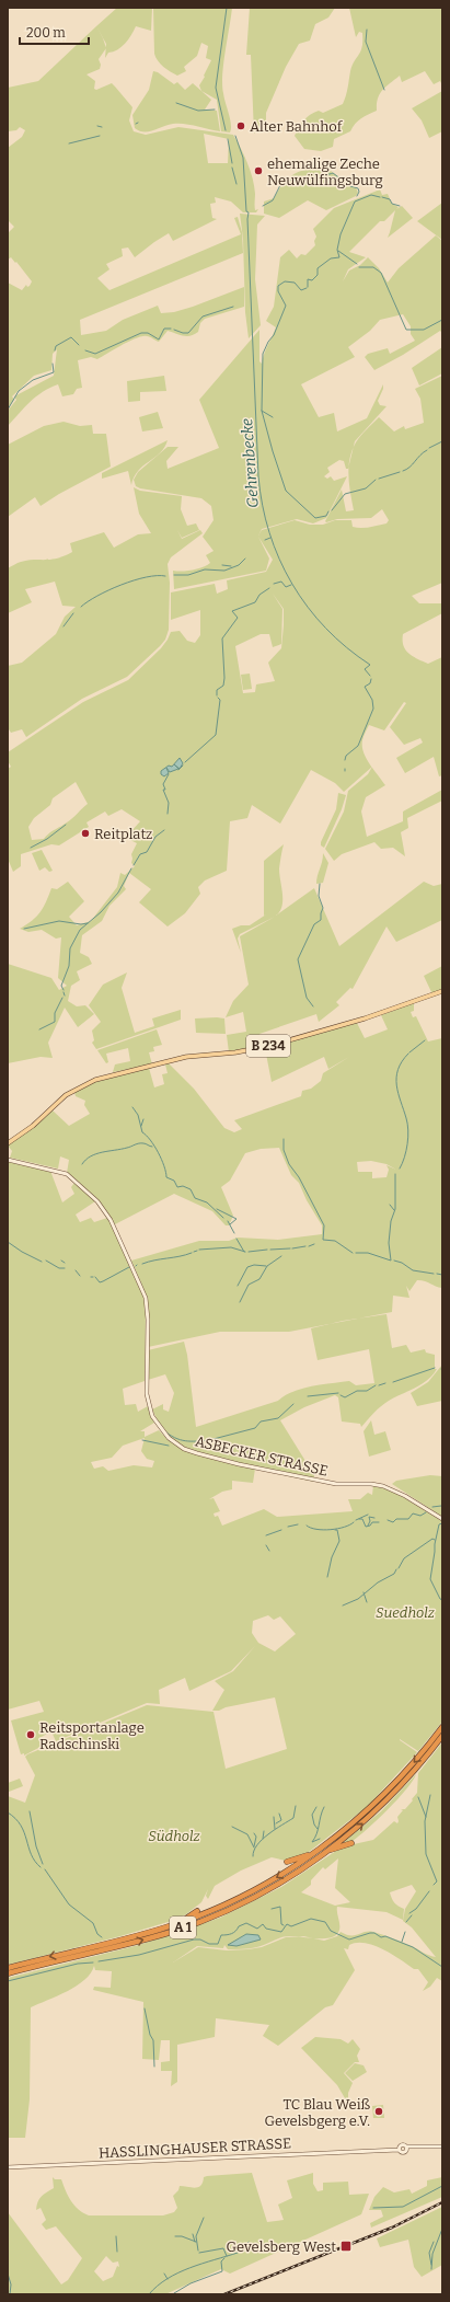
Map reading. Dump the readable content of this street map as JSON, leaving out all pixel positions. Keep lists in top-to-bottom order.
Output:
{
  "streets": {
    "highway": ["A 1"],
    "main road": ["B 234", "ASBECKER STRASSE", "HASSLINGHAUSER STRASSE"]
  },
  "water": ["Gehrenbecke"],
  "parks": ["Suedholz", "Südholz"],
  "places": {
    "other": [
      "Alter Bahnhof",
      "ehemalige Zeche Neuwülfingsburg",
      "Reitplatz",
      "Reitsportanlage Radschinski",
      "TC Blau Weiß Gevelsbgerg e.V."
    ],
    "transit": ["Gevelsberg West"]
  },
  "scale_bar": "200 m"
}
